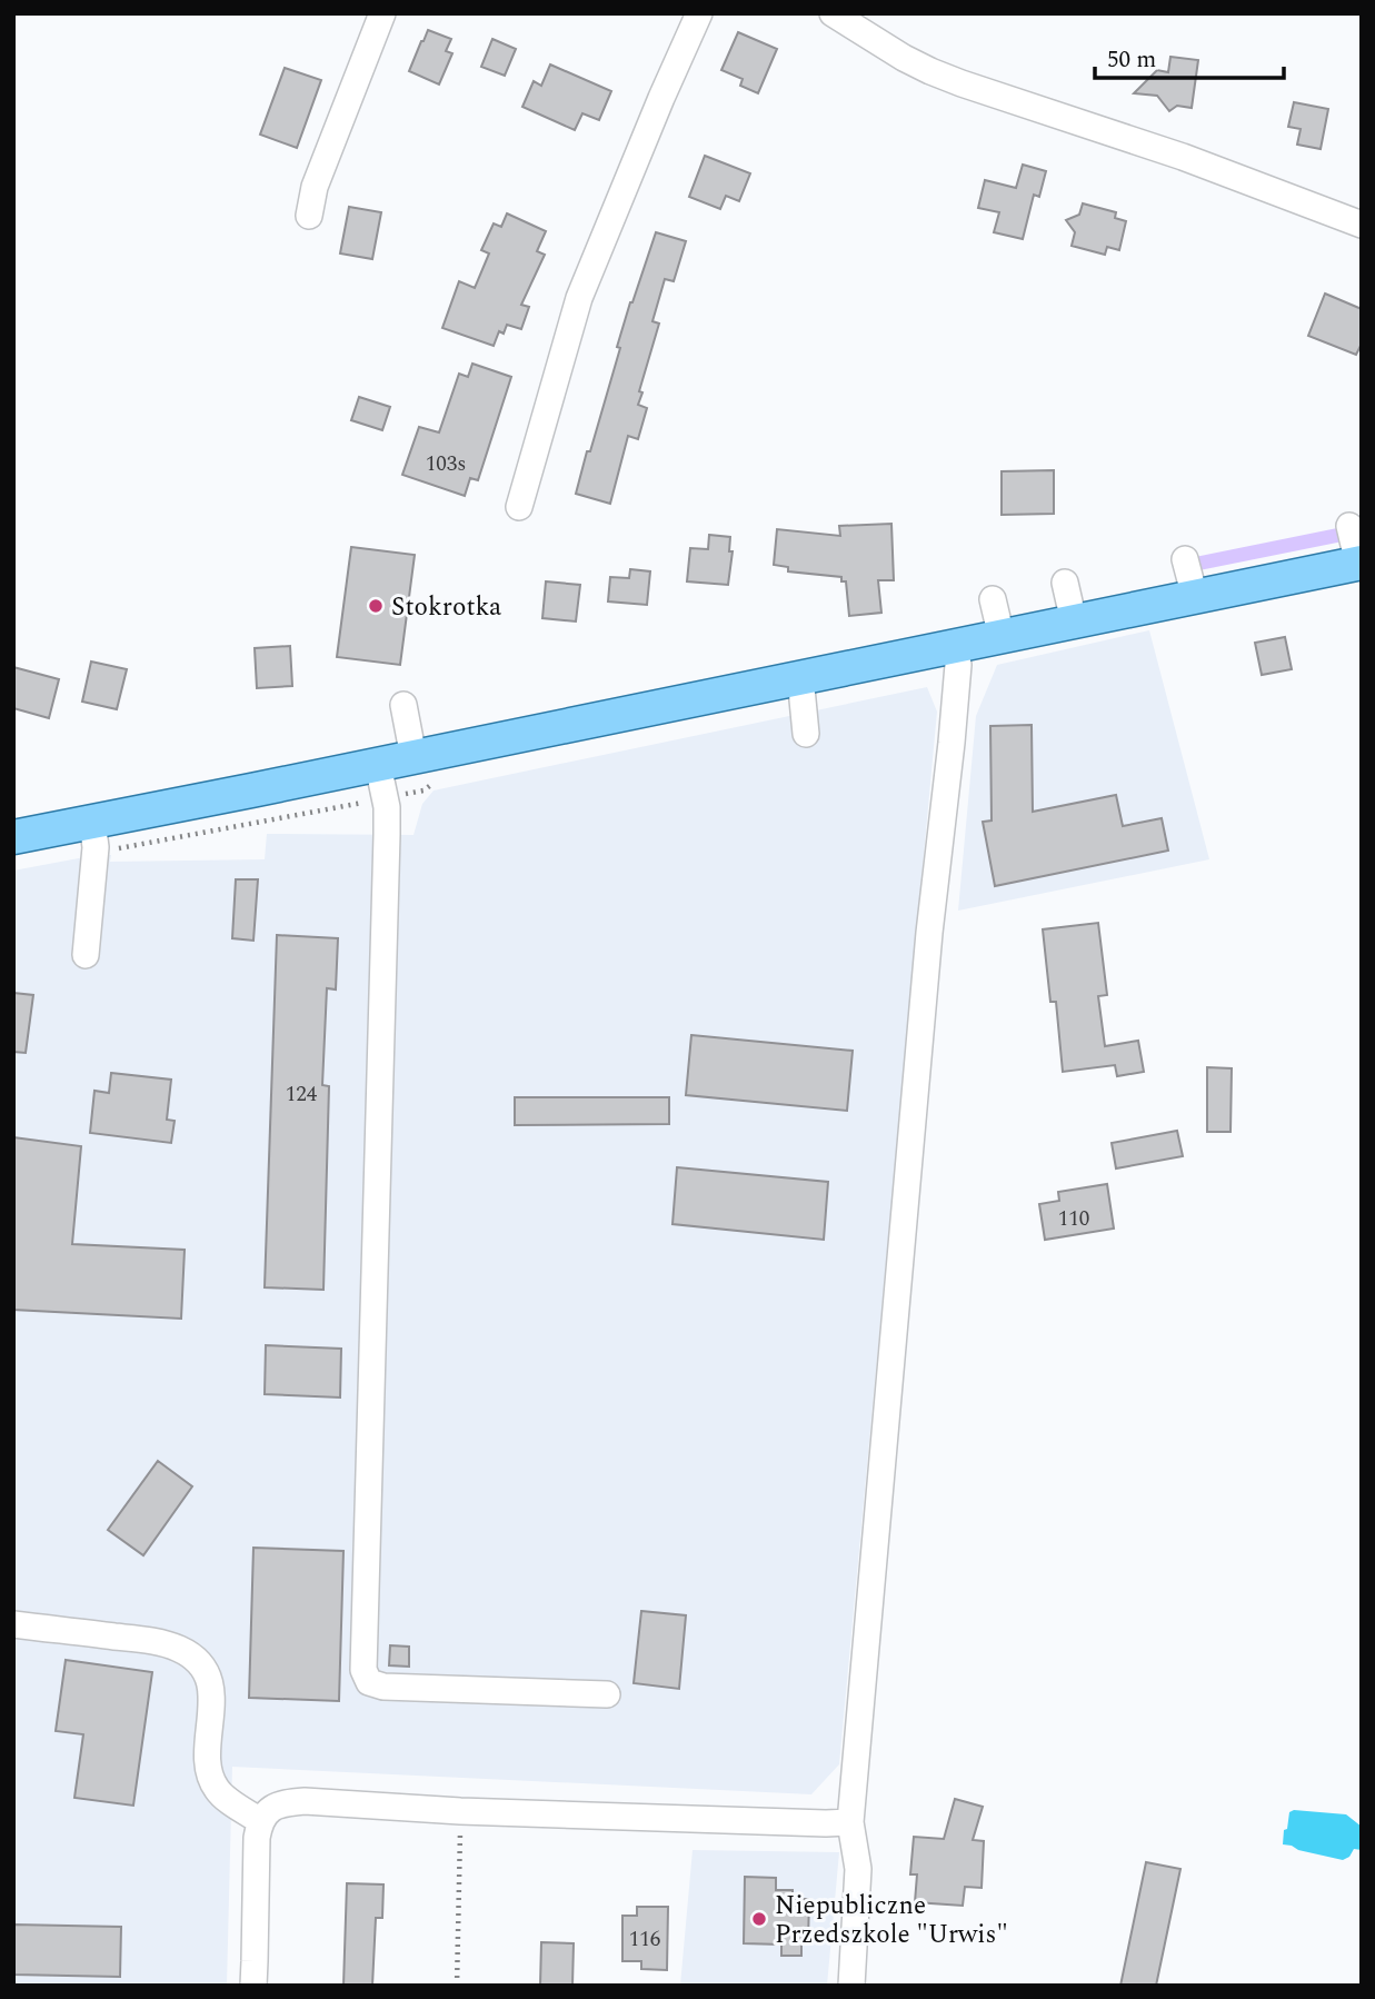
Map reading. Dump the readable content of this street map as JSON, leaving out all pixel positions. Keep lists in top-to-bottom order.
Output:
{
  "places": ["Stokrotka", "Niepubliczne Przedszkole \"Urwis\""],
  "house_numbers": [
    "103s",
    "124",
    "110",
    "116"
  ],
  "scale_bar": "50 m"
}
